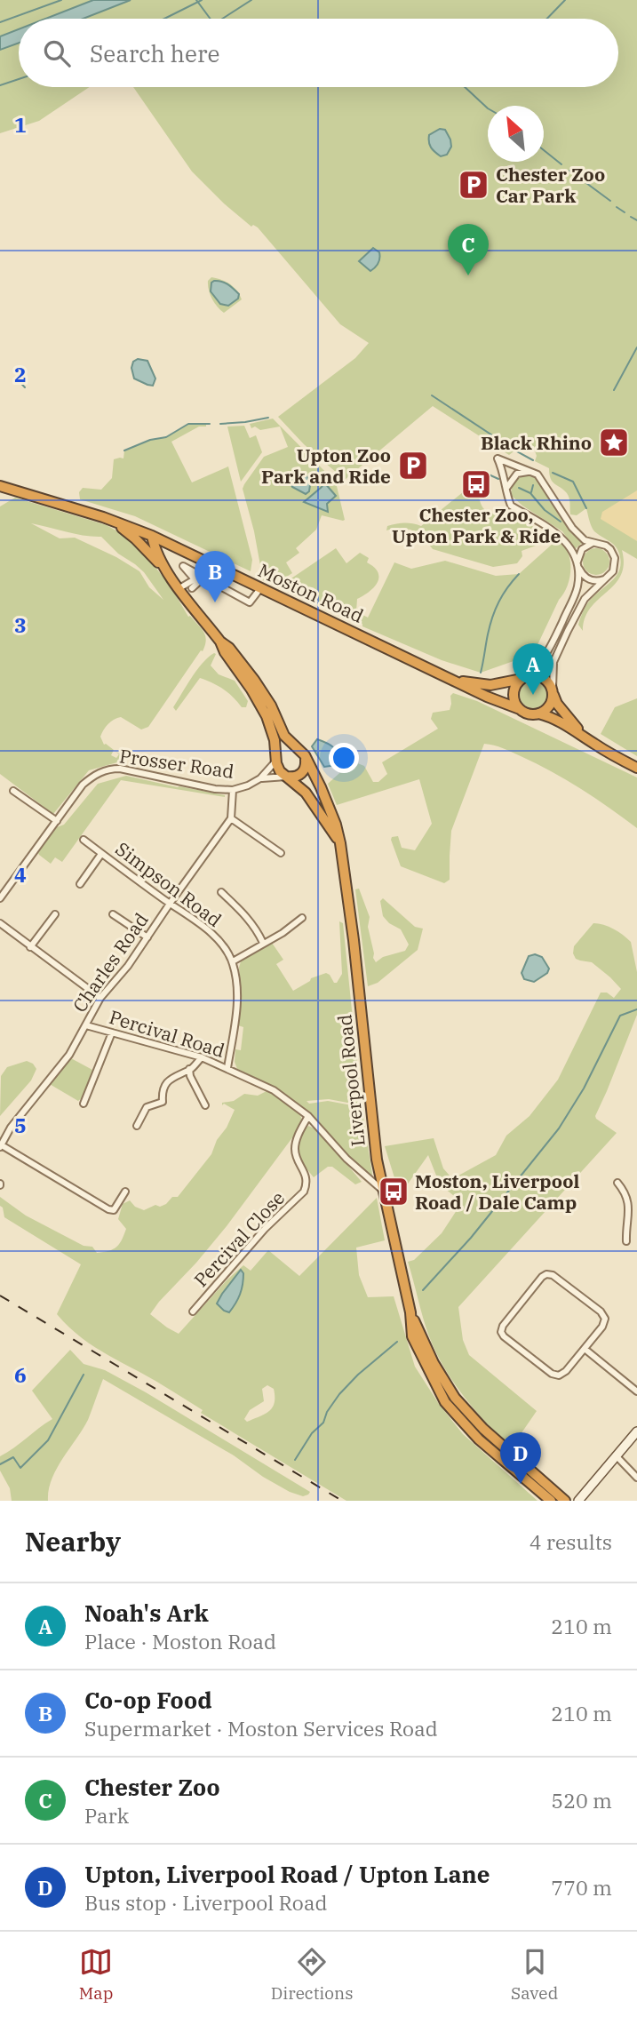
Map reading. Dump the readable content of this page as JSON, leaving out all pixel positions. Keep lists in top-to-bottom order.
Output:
{
  "streets": {
    "highway": ["Moston Road", "Liverpool Road"],
    "street": [
      "Prosser Road",
      "Simpson Road",
      "Charles Road",
      "Percival Road",
      "Percival Close"
    ]
  },
  "crossings": [
    ["Prosser Road", "Liverpool Road"],
    ["Simpson Road", "Charles Road"],
    ["Simpson Road", "Percival Road"],
    ["Charles Road", "Percival Road"],
    ["Percival Road", "Liverpool Road"],
    ["Percival Road", "Percival Close"]
  ],
  "places": {
    "parking": ["Chester Zoo Car Park", "Upton Zoo Park and Ride"],
    "place": ["Black Rhino"],
    "bus stop": ["Chester Zoo, Upton Park & Ride", "Moston, Liverpool Road / Dale Camp"]
  },
  "north": "top left",
  "page": {
    "search": "Search here",
    "pins": [
      "C",
      "B",
      "A",
      "D"
    ],
    "heading": ["Nearby", "4 results"],
    "list": [
      {
        "mark": "A",
        "name": "Noah's Ark",
        "note": "Place · Moston Road",
        "value": "210 m"
      },
      {
        "mark": "B",
        "name": "Co-op Food",
        "note": "Supermarket · Moston Services Road",
        "value": "210 m"
      },
      {
        "mark": "C",
        "name": "Chester Zoo",
        "note": "Park",
        "value": "520 m"
      },
      {
        "mark": "D",
        "name": "Upton, Liverpool Road / Upton Lane",
        "note": "Bus stop · Liverpool Road",
        "value": "770 m"
      }
    ],
    "nav": ["Map", "Directions", "Saved"]
  },
  "grid": {
    "rows": [
      "1",
      "2",
      "3",
      "4",
      "5",
      "6"
    ]
  }
}
